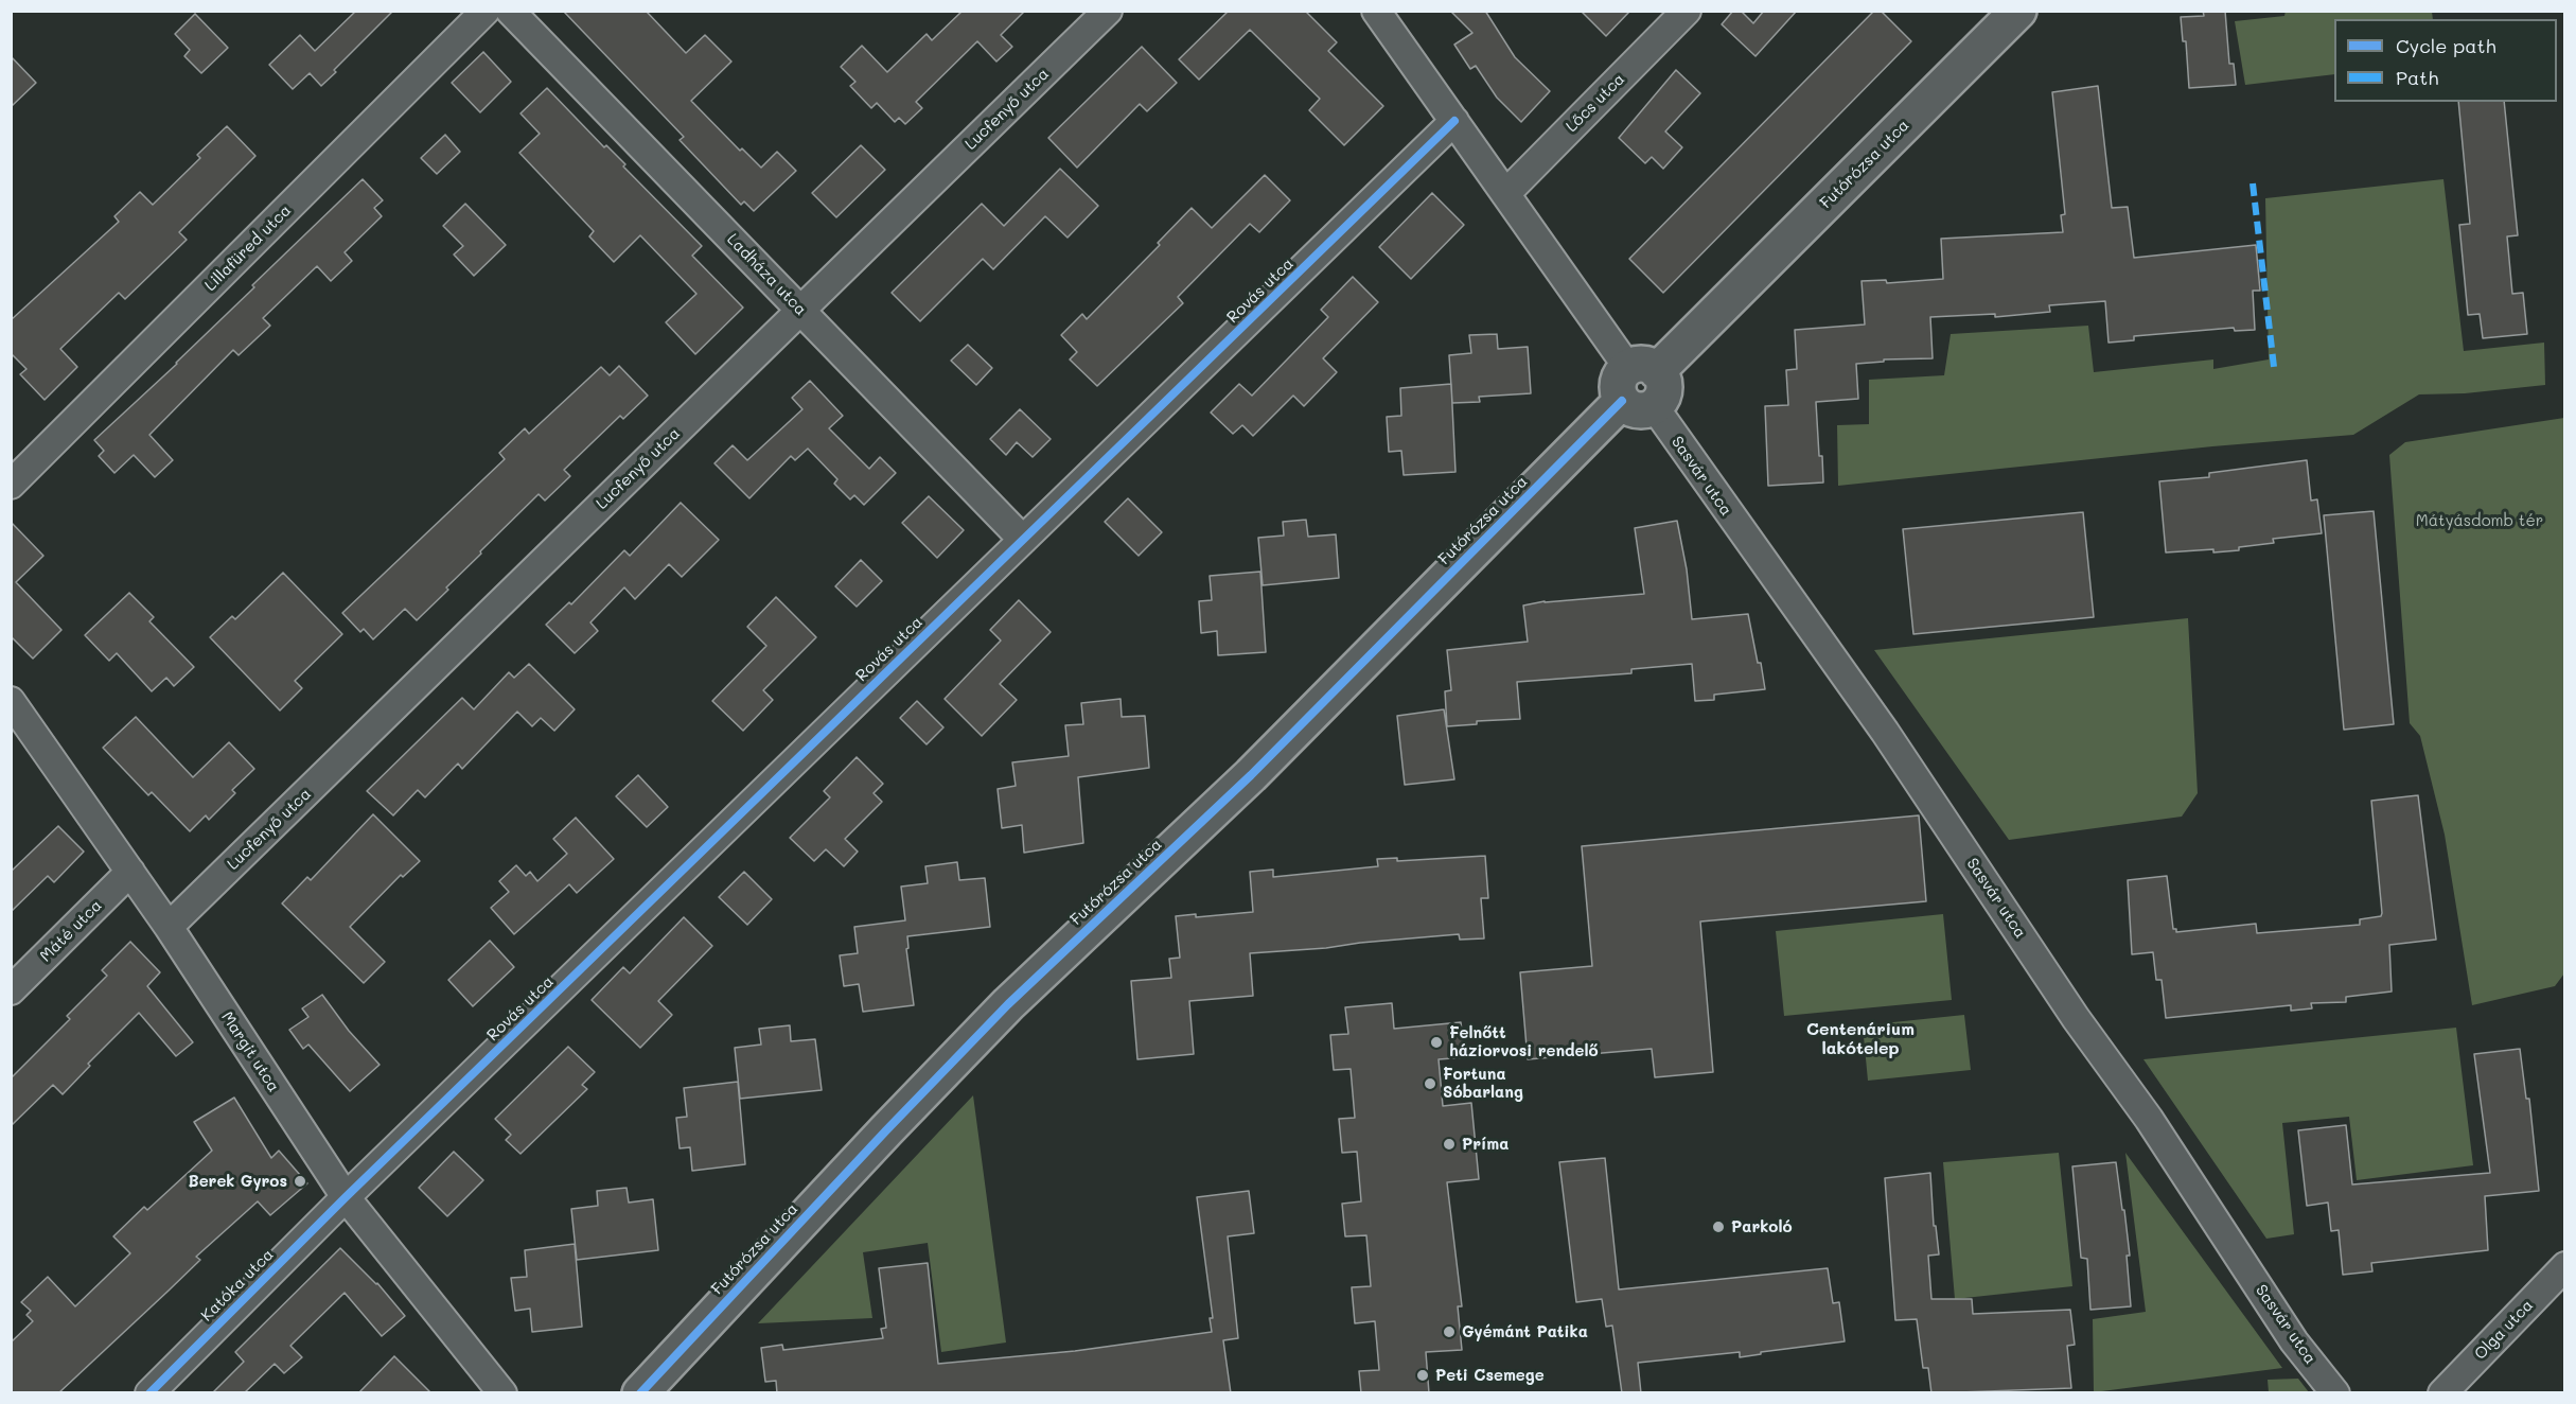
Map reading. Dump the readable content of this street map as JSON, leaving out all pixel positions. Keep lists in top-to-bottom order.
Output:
{
  "streets": {
    "street": [
      "Lőcs utca",
      "Lucfenyő utca",
      "Futórózsa utca",
      "Lillafüred utca",
      "Ladháza utca",
      "Rovás utca",
      "Sasvár utca",
      "Máté utca",
      "Margit utca",
      "Katóka utca",
      "Olga utca"
    ]
  },
  "crossings": [
    ["Lucfenyő utca", "Ladháza utca"],
    ["Lucfenyő utca", "Margit utca"],
    ["Futórózsa utca", "Sasvár utca"],
    ["Ladháza utca", "Rovás utca"],
    ["Rovás utca", "Margit utca"],
    ["Rovás utca", "Katóka utca"],
    ["Máté utca", "Margit utca"],
    ["Margit utca", "Katóka utca"]
  ],
  "districts": ["Centenárium lakótelep"],
  "parks": ["Mátyásdomb tér"],
  "places": [
    "Felnőtt háziorvosi rendelő",
    "Fortuna Sóbarlang",
    "Príma",
    "Berek Gyros",
    "Parkoló",
    "Gyémánt Patika",
    "Peti Csemege"
  ],
  "legend": ["Cycle path", "Path"]
}
